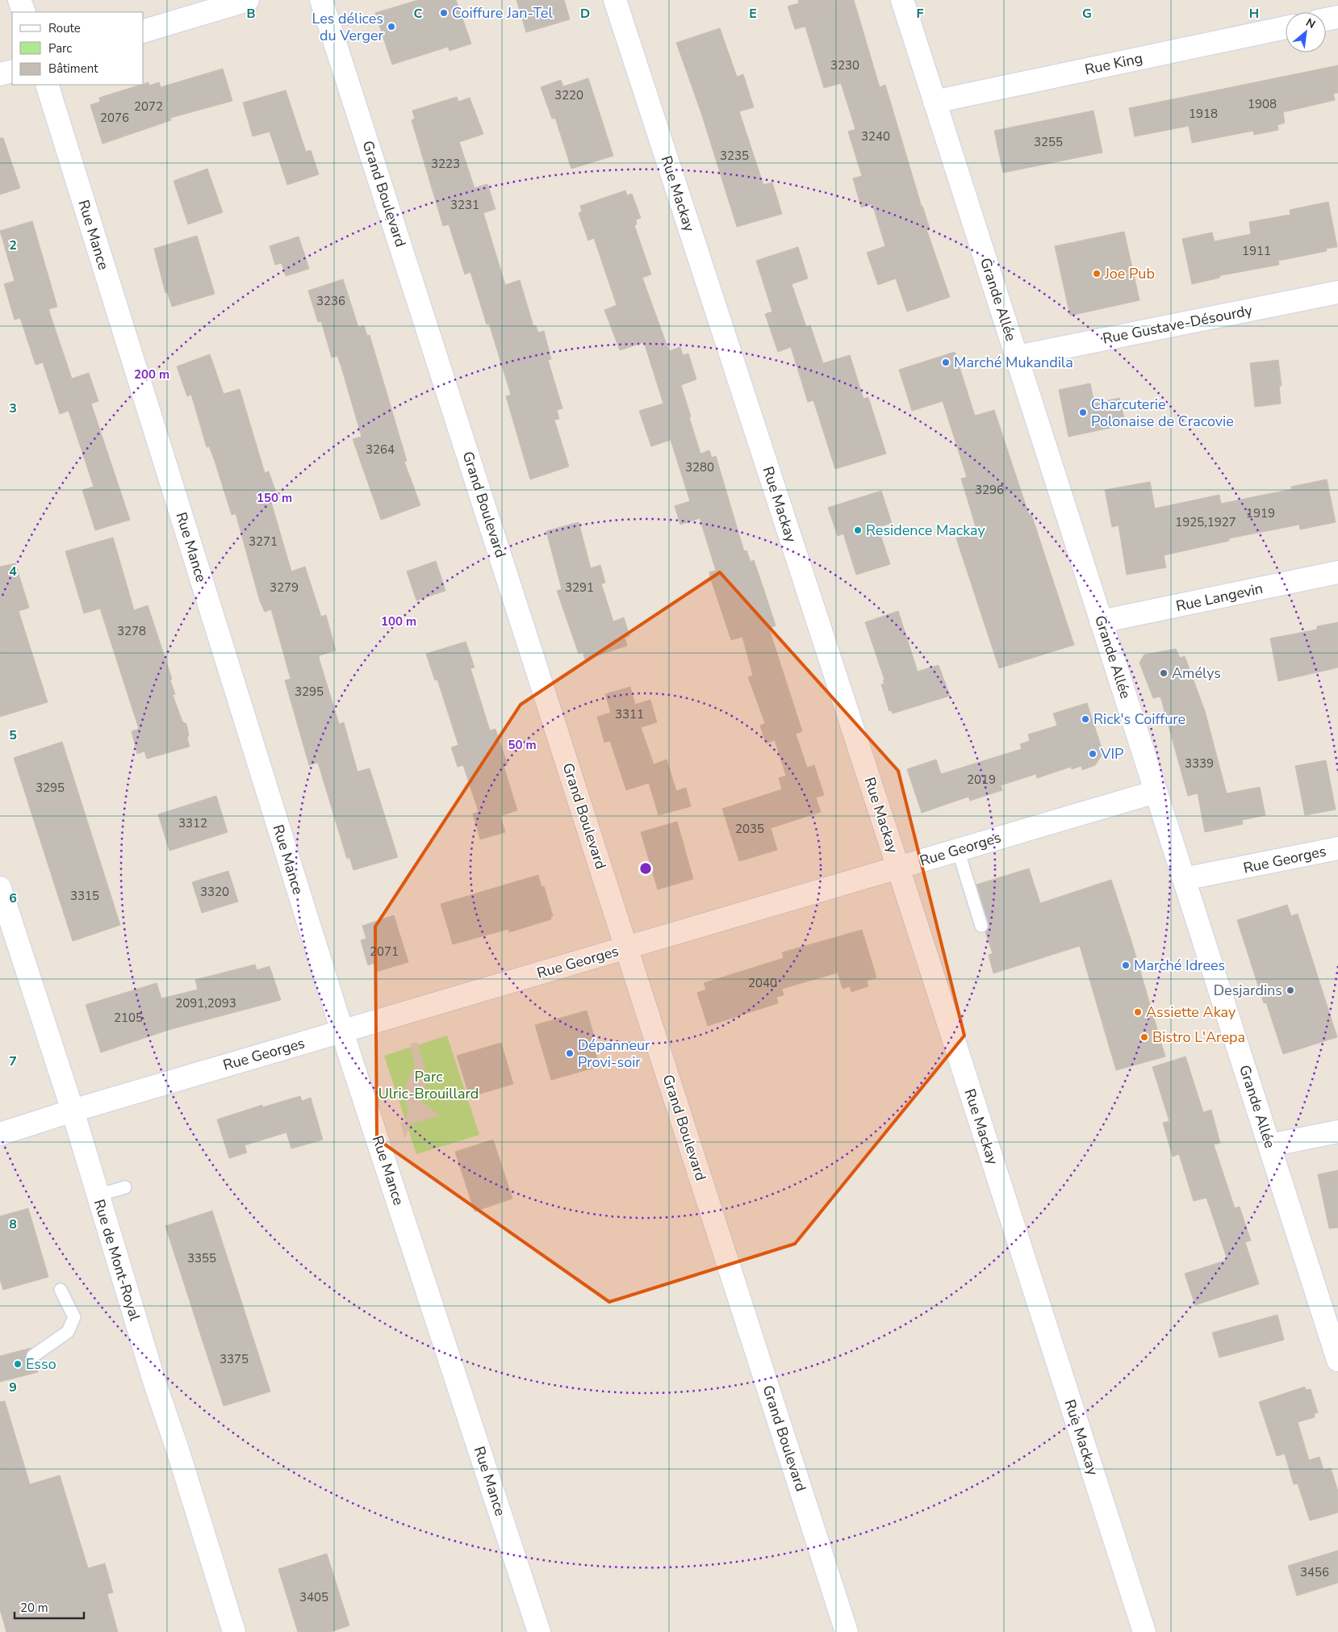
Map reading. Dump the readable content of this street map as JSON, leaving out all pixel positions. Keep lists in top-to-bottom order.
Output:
{
  "streets": {
    "street": [
      "Rue King",
      "Grand Boulevard",
      "Rue Mackay",
      "Rue Mance",
      "Grande Allée",
      "Rue Gustave-Désourdy",
      "Rue Langevin",
      "Rue Georges",
      "Rue de Mont-Royal"
    ]
  },
  "crossings": [
    ["Rue King", "Grande Allée"],
    ["Grand Boulevard", "Rue Georges"],
    ["Rue Mackay", "Rue Georges"],
    ["Rue Mance", "Rue Georges"],
    ["Grande Allée", "Rue Gustave-Désourdy"],
    ["Grande Allée", "Rue Langevin"],
    ["Grande Allée", "Rue Georges"],
    ["Rue Georges", "Rue de Mont-Royal"]
  ],
  "parks": ["Parc Ulric-Brouillard"],
  "places": [
    "Coiffure Jan-Tel",
    "Les délices du Verger",
    "Joe Pub",
    "Marché Mukandila",
    "Charcuterie Polonaise de Cracovie",
    "Residence Mackay",
    "Amélys",
    "Rick's Coiffure",
    "VIP",
    "Marché Idrees",
    "Desjardins",
    "Assiette Akay",
    "Bistro L'Arepa",
    "Dépanneur Provi-soir",
    "Esso"
  ],
  "house_numbers": [
    "3230",
    "3220",
    "1908",
    "2072",
    "1918",
    "2076",
    "3240",
    "3255",
    "3235",
    "3223",
    "3231",
    "1911",
    "3236",
    "3264",
    "3280",
    "3296",
    "1919",
    "1925,1927",
    "3271",
    "3279",
    "3291",
    "3278",
    "3295",
    "3311",
    "3339",
    "2019",
    "3295",
    "3312",
    "2035",
    "3320",
    "3315",
    "2071",
    "2040",
    "2091,2093",
    "2105",
    "3355",
    "3375",
    "3456",
    "3405"
  ],
  "legend": ["Route", "Parc", "Bâtiment"],
  "scale_bar": "20 m",
  "north": "top right",
  "grid": {
    "columns": [
      "B",
      "C",
      "D",
      "E",
      "F",
      "G",
      "H"
    ],
    "rows": [
      "2",
      "3",
      "4",
      "5",
      "6",
      "7",
      "8",
      "9"
    ]
  },
  "rings": [
    "200 m",
    "150 m",
    "100 m",
    "50 m"
  ]
}
